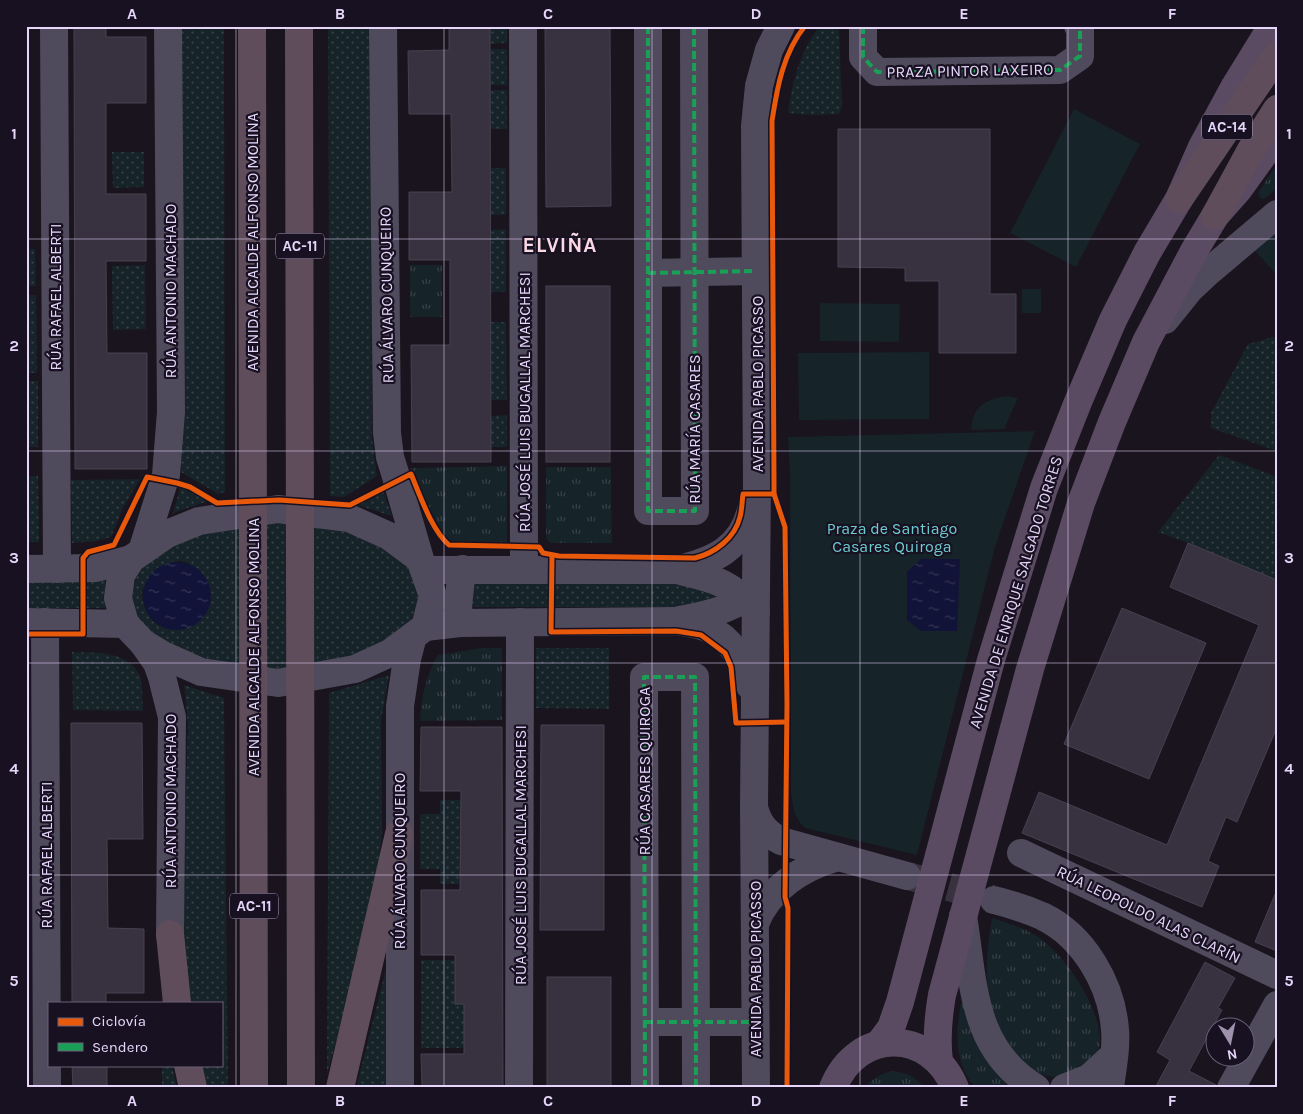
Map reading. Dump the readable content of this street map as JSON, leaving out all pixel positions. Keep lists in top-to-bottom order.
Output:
{
  "streets": {
    "highway": ["AC-14", "AVENIDA ALCALDE ALFONSO MOLINA", "AC-11"],
    "main road": ["AVENIDA DE ENRIQUE SALGADO TORRES"],
    "street": [
      "PRAZA PINTOR LAXEIRO",
      "RÚA ANTONIO MACHADO",
      "RÚA ÁLVARO CUNQUEIRO",
      "RÚA RAFAEL ALBERTI",
      "AVENIDA PABLO PICASSO",
      "RÚA JOSÉ LUIS BUGALLAL MARCHESI",
      "RÚA MARÍA CASARES",
      "RÚA CASARES QUIROGA",
      "RÚA LEOPOLDO ALAS CLARÍN"
    ]
  },
  "crossings": [
    ["AC-14", "AVENIDA DE ENRIQUE SALGADO TORRES"]
  ],
  "districts": ["ELVIÑA"],
  "parks": ["Praza de Santiago Casares Quiroga"],
  "legend": ["Ciclovía", "Sendero"],
  "north": "bottom",
  "grid": {
    "columns": [
      "A",
      "B",
      "C",
      "D",
      "E",
      "F"
    ],
    "rows": [
      "1",
      "2",
      "3",
      "4",
      "5"
    ]
  }
}
